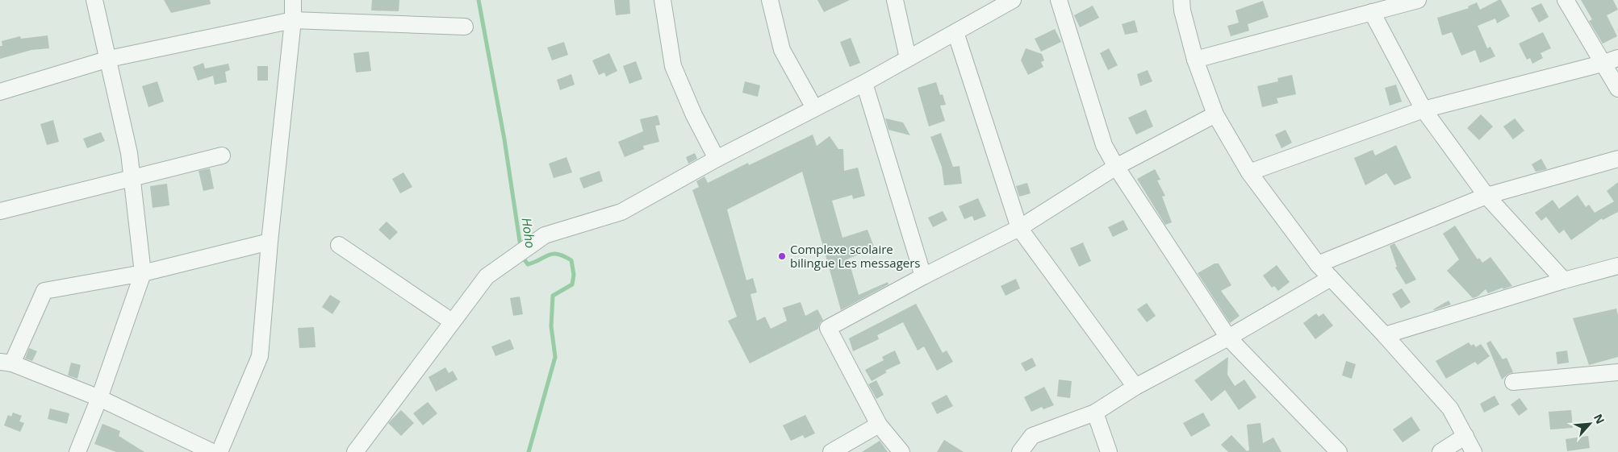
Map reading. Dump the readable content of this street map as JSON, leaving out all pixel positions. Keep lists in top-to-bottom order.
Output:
{
  "water": ["Hoho"],
  "places": ["Complexe scolaire bilingue Les messagers"],
  "north": "top right"
}
